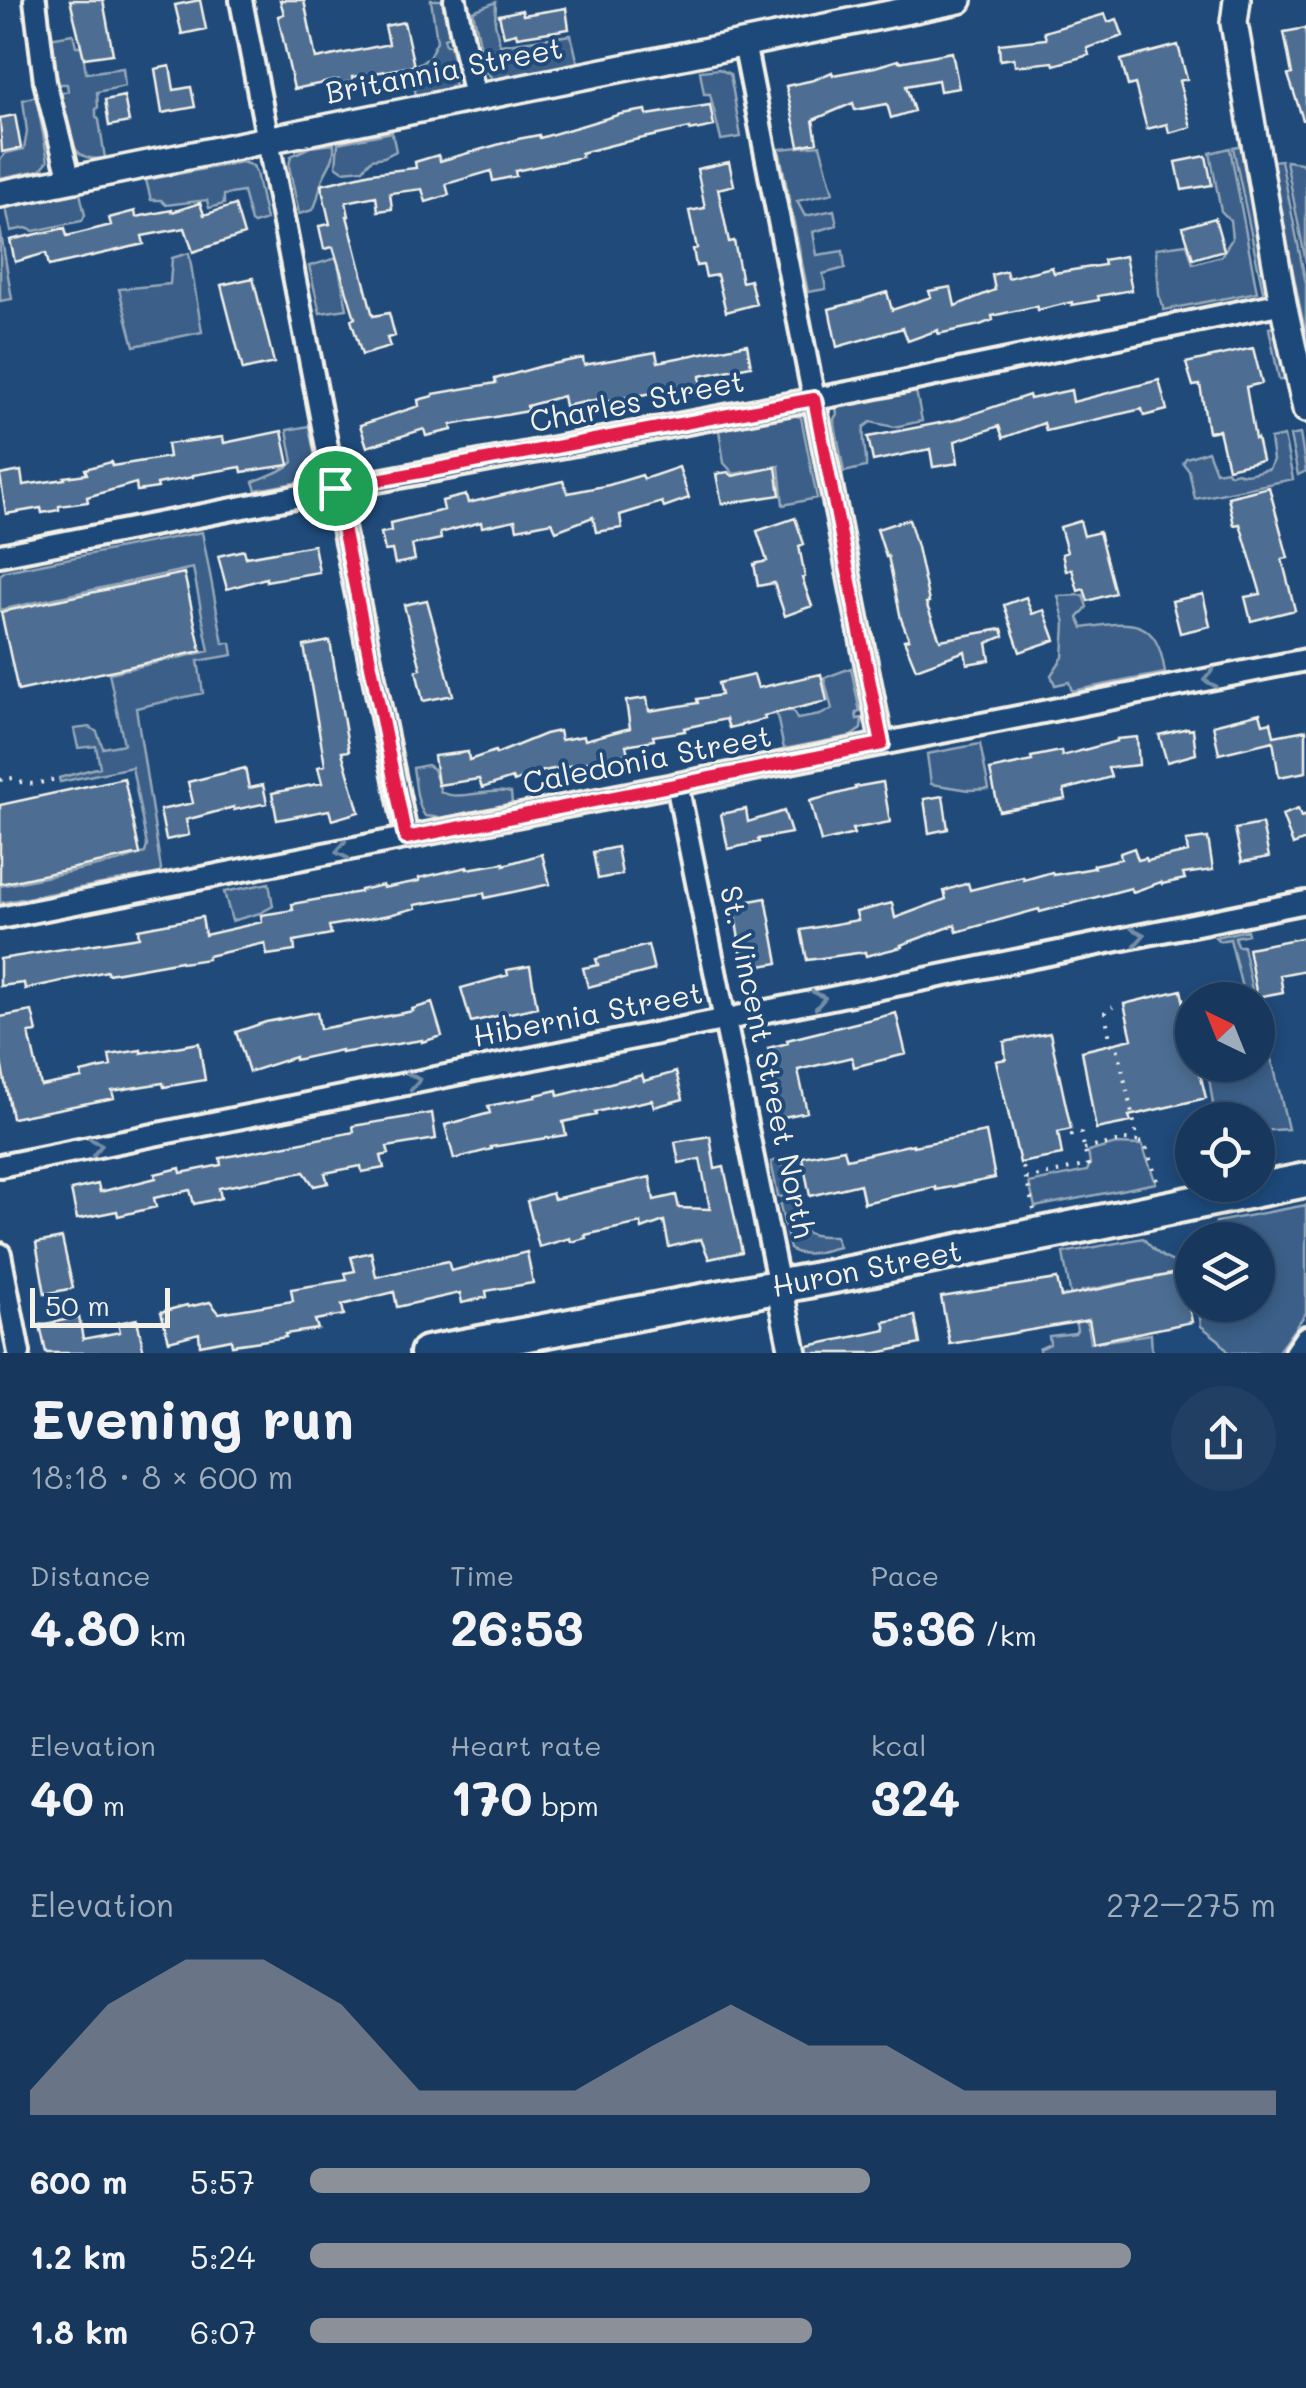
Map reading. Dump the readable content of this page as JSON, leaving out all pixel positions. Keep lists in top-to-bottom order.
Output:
{
  "streets": {
    "main road": ["Huron Street"],
    "street": [
      "Britannia Street",
      "Charles Street",
      "Caledonia Street",
      "Hibernia Street",
      "St. Vincent Street North"
    ]
  },
  "crossings": [
    ["Caledonia Street", "St. Vincent Street North"],
    ["Hibernia Street", "St. Vincent Street North"],
    ["St. Vincent Street North", "Huron Street"]
  ],
  "one_way": ["Caledonia Street", "Hibernia Street"],
  "scale_bar": "50 m",
  "north": "top left",
  "page": {
    "scale": "50 m",
    "heading": ["Evening run", "18:18 · 8 × 600 m"],
    "stats": [
      ["Distance", "4.80 km"],
      ["Time", "26:53"],
      ["Pace", "5:36 /km"],
      ["Elevation", "40 m"],
      ["Heart rate", "170 bpm"],
      ["kcal", "324"]
    ],
    "chart": ["Elevation", "272–275 m"],
    "list": [
      {
        "name": "600 m",
        "note": "5:57"
      },
      {
        "name": "1.2 km",
        "note": "5:24"
      },
      {
        "name": "1.8 km",
        "note": "6:07"
      }
    ]
  }
}
